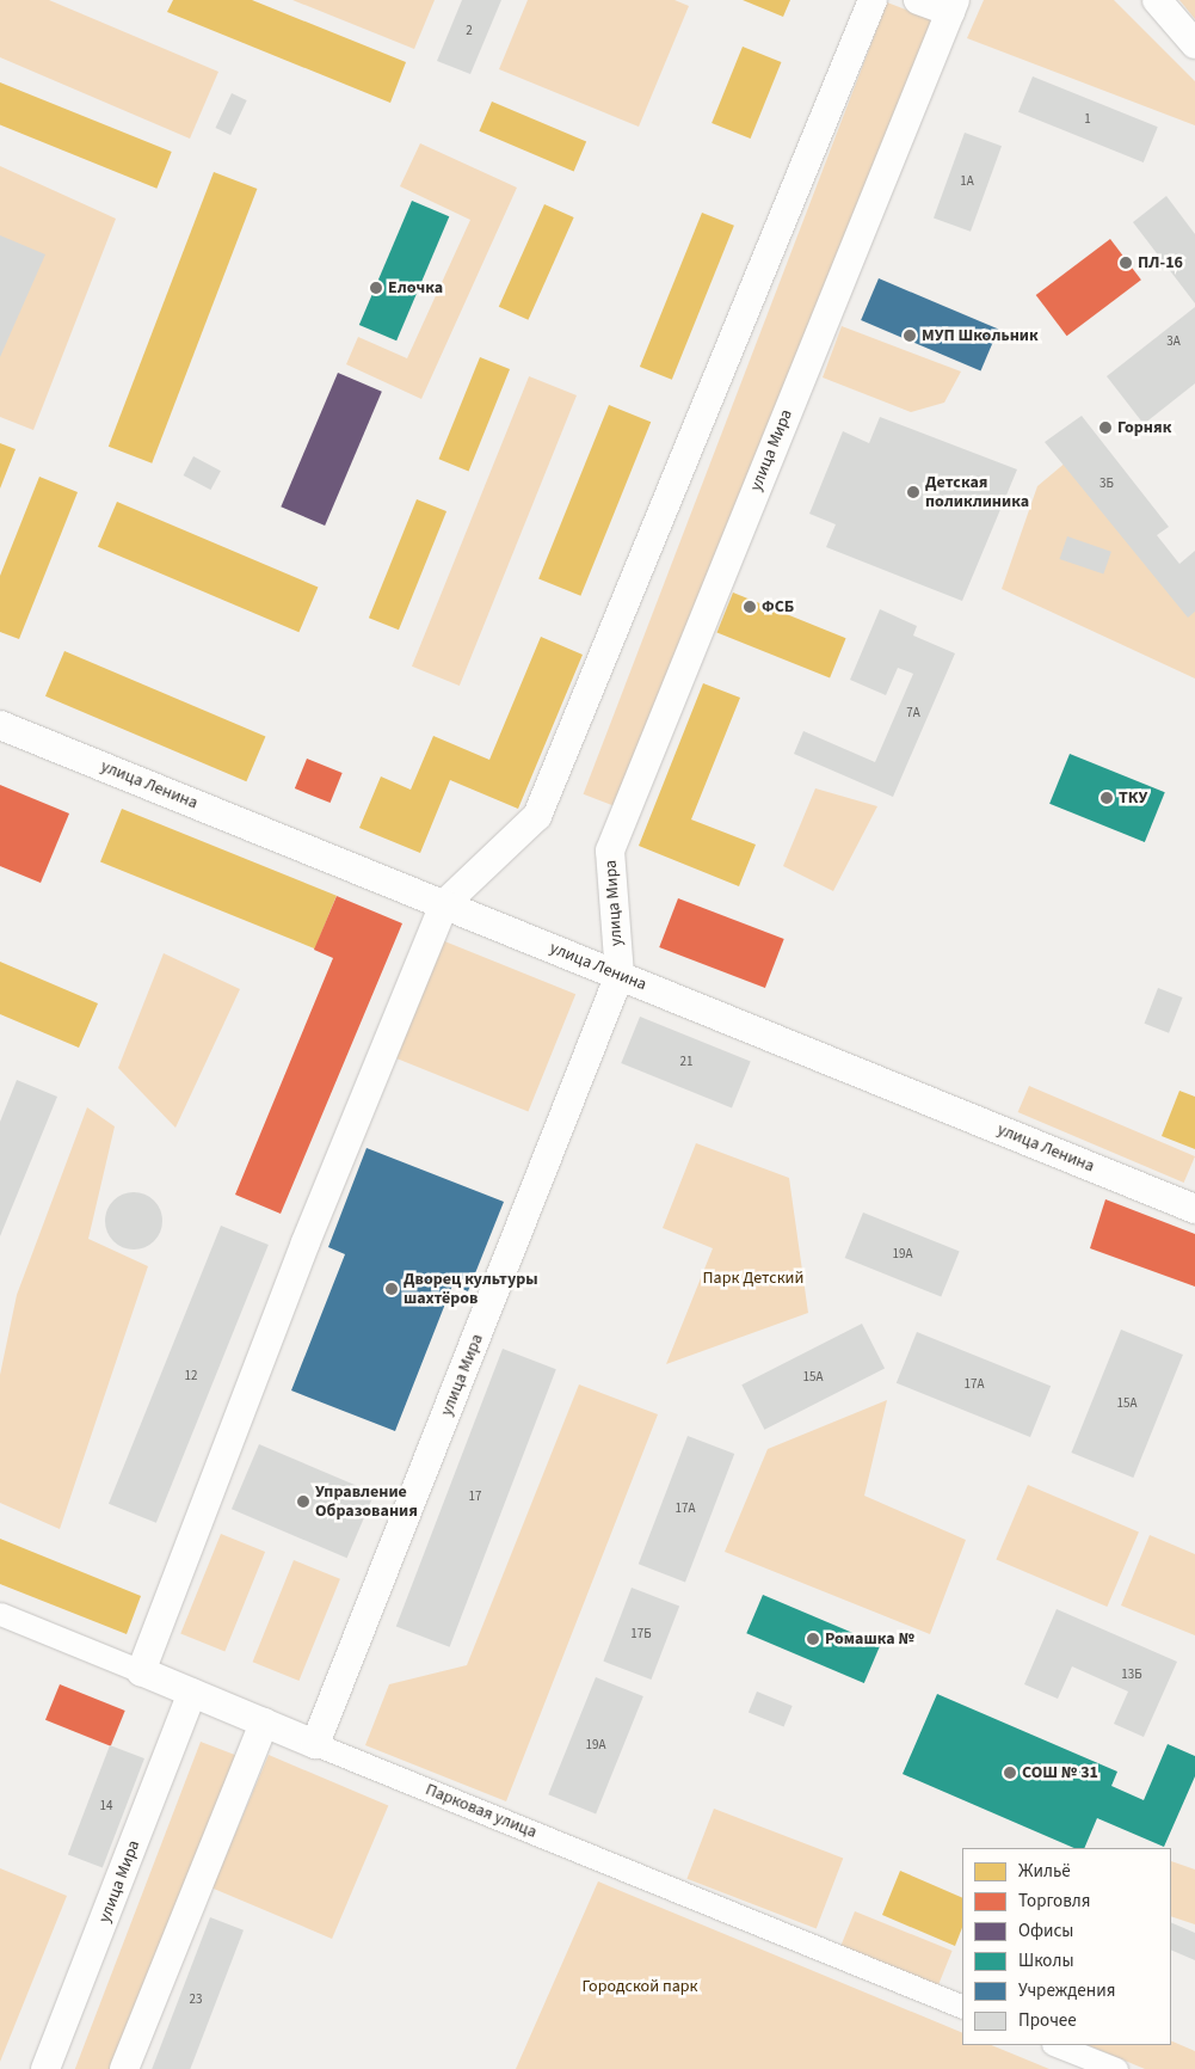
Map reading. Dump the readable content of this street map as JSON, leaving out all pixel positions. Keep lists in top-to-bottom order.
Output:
{
  "streets": {
    "main road": ["улица Мира", "улица Ленина", "Парковая улица"]
  },
  "crossings": [
    ["улица Мира", "улица Ленина"],
    ["улица Мира", "Парковая улица"]
  ],
  "parks": ["Парк Детский", "Городской парк"],
  "places": [
    "ПЛ-16",
    "Елочка",
    "МУП Школьник",
    "Горняк",
    "Детская поликлиника",
    "ФСБ",
    "ТКУ",
    "Дворец культуры шахтёров",
    "Управление Образования",
    "Ромашка №",
    "СОШ № 31"
  ],
  "house_numbers": [
    "2",
    "1",
    "1А",
    "3А",
    "3Б",
    "7А",
    "21",
    "19А",
    "12",
    "15А",
    "17А",
    "15А",
    "17",
    "17А",
    "17Б",
    "13Б",
    "19А",
    "14",
    "23"
  ],
  "legend": [
    "Жильё",
    "Торговля",
    "Офисы",
    "Школы",
    "Учреждения",
    "Прочее"
  ]
}
